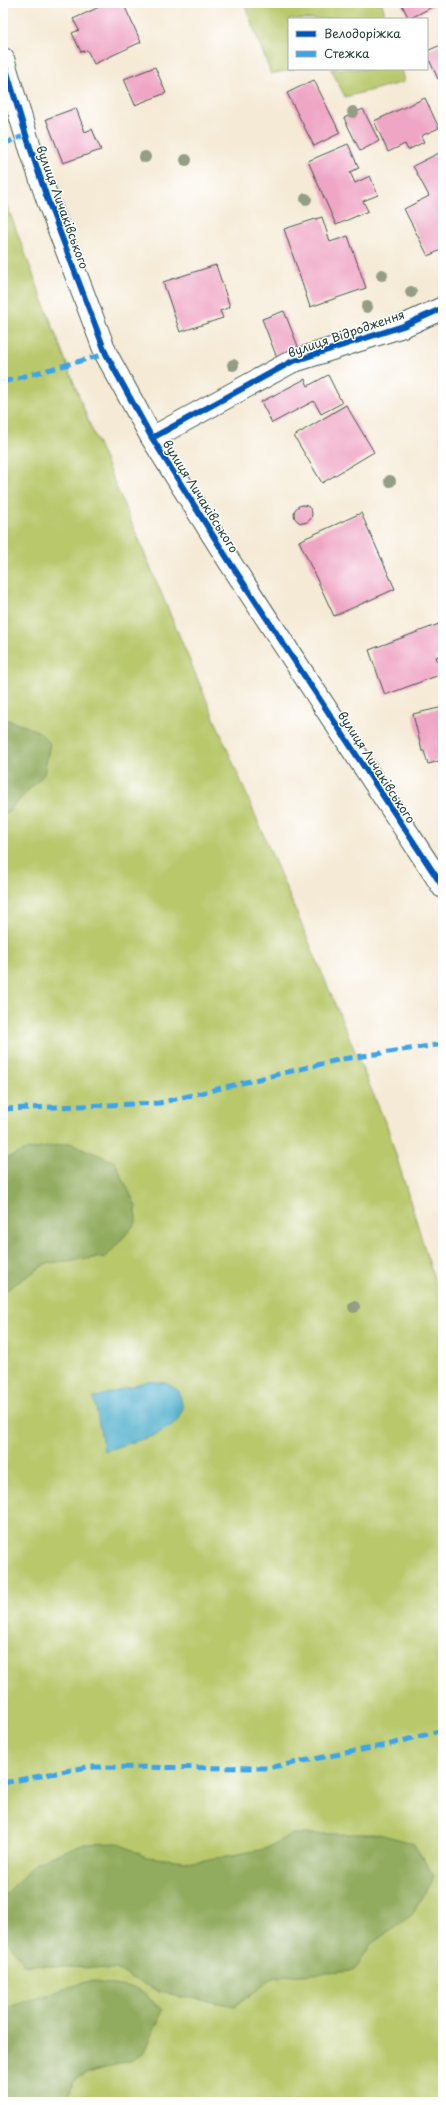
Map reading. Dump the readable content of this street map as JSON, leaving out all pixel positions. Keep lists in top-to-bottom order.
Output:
{
  "streets": {
    "street": ["вулиця Личаківського", "вулиця Відродження"]
  },
  "crossings": [
    ["вулиця Личаківського", "вулиця Відродження"]
  ],
  "legend": ["Велодоріжка", "Стежка"]
}
